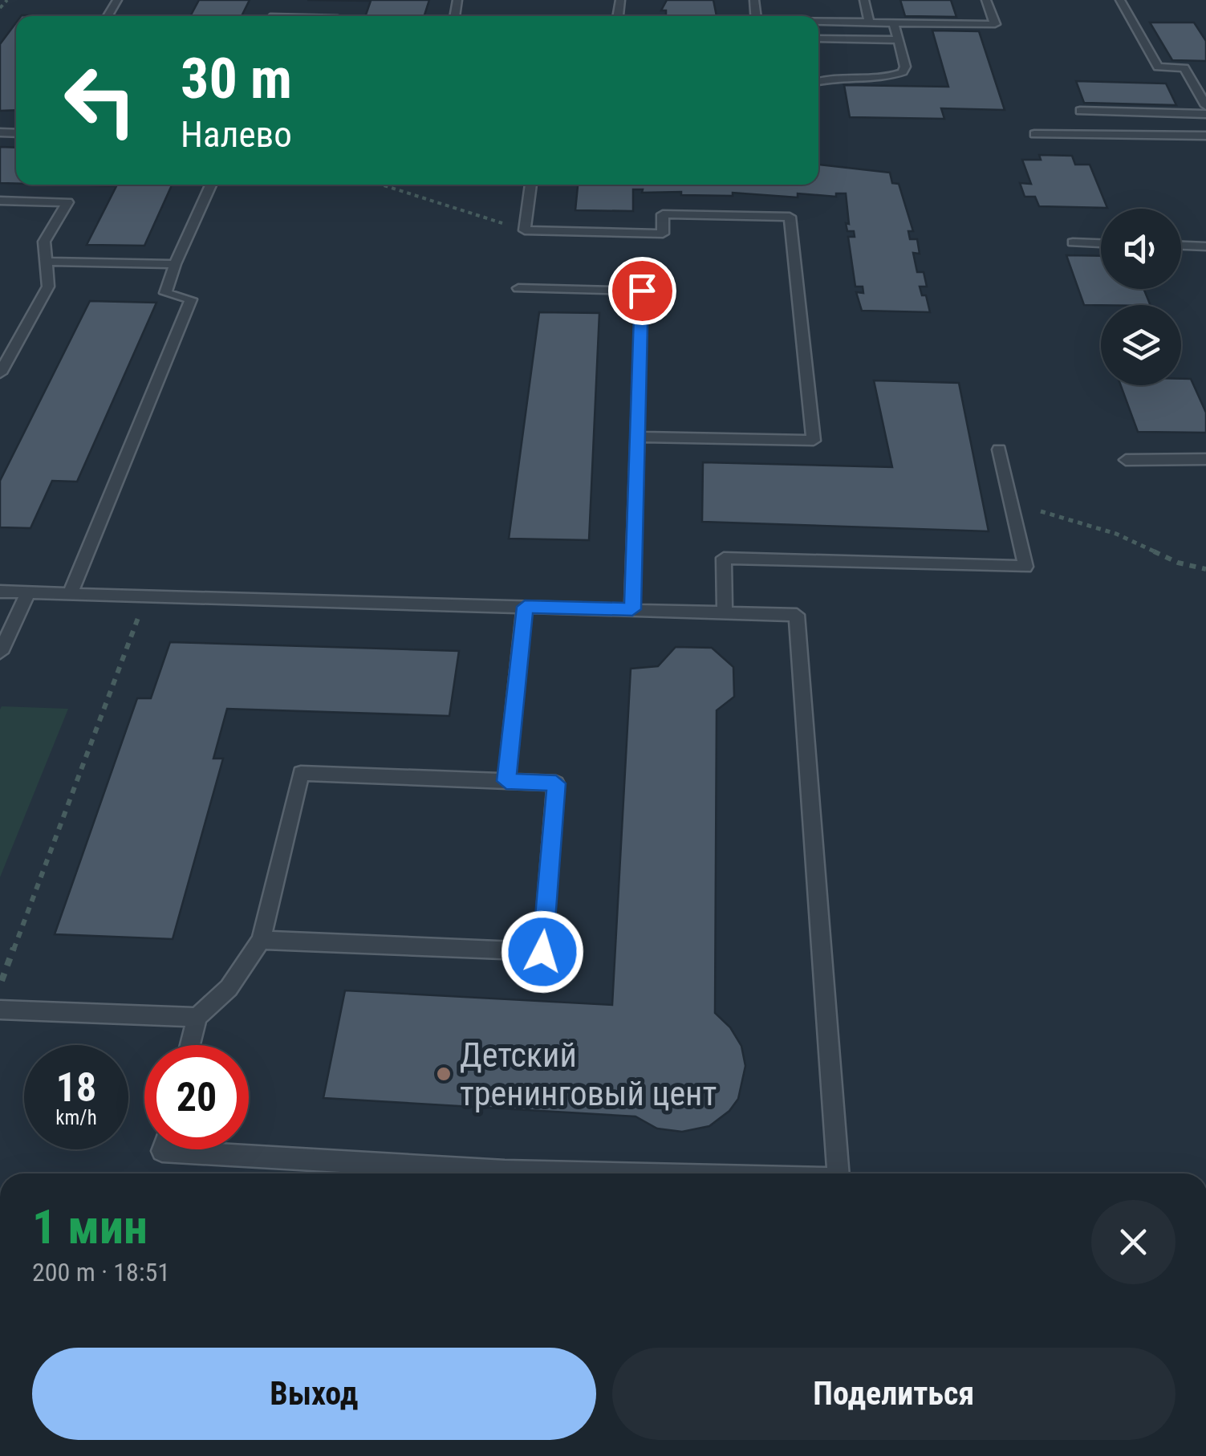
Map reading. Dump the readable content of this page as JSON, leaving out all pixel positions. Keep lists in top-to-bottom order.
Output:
{
  "places": ["Детский тренинговый цент"],
  "page": {
    "turn": ["30 m", "Налево"],
    "speed": "18 km/h",
    "limit": "20",
    "heading": ["1 мин", "200 m · 18:51"],
    "buttons": ["Выход", "Поделиться"]
  }
}
